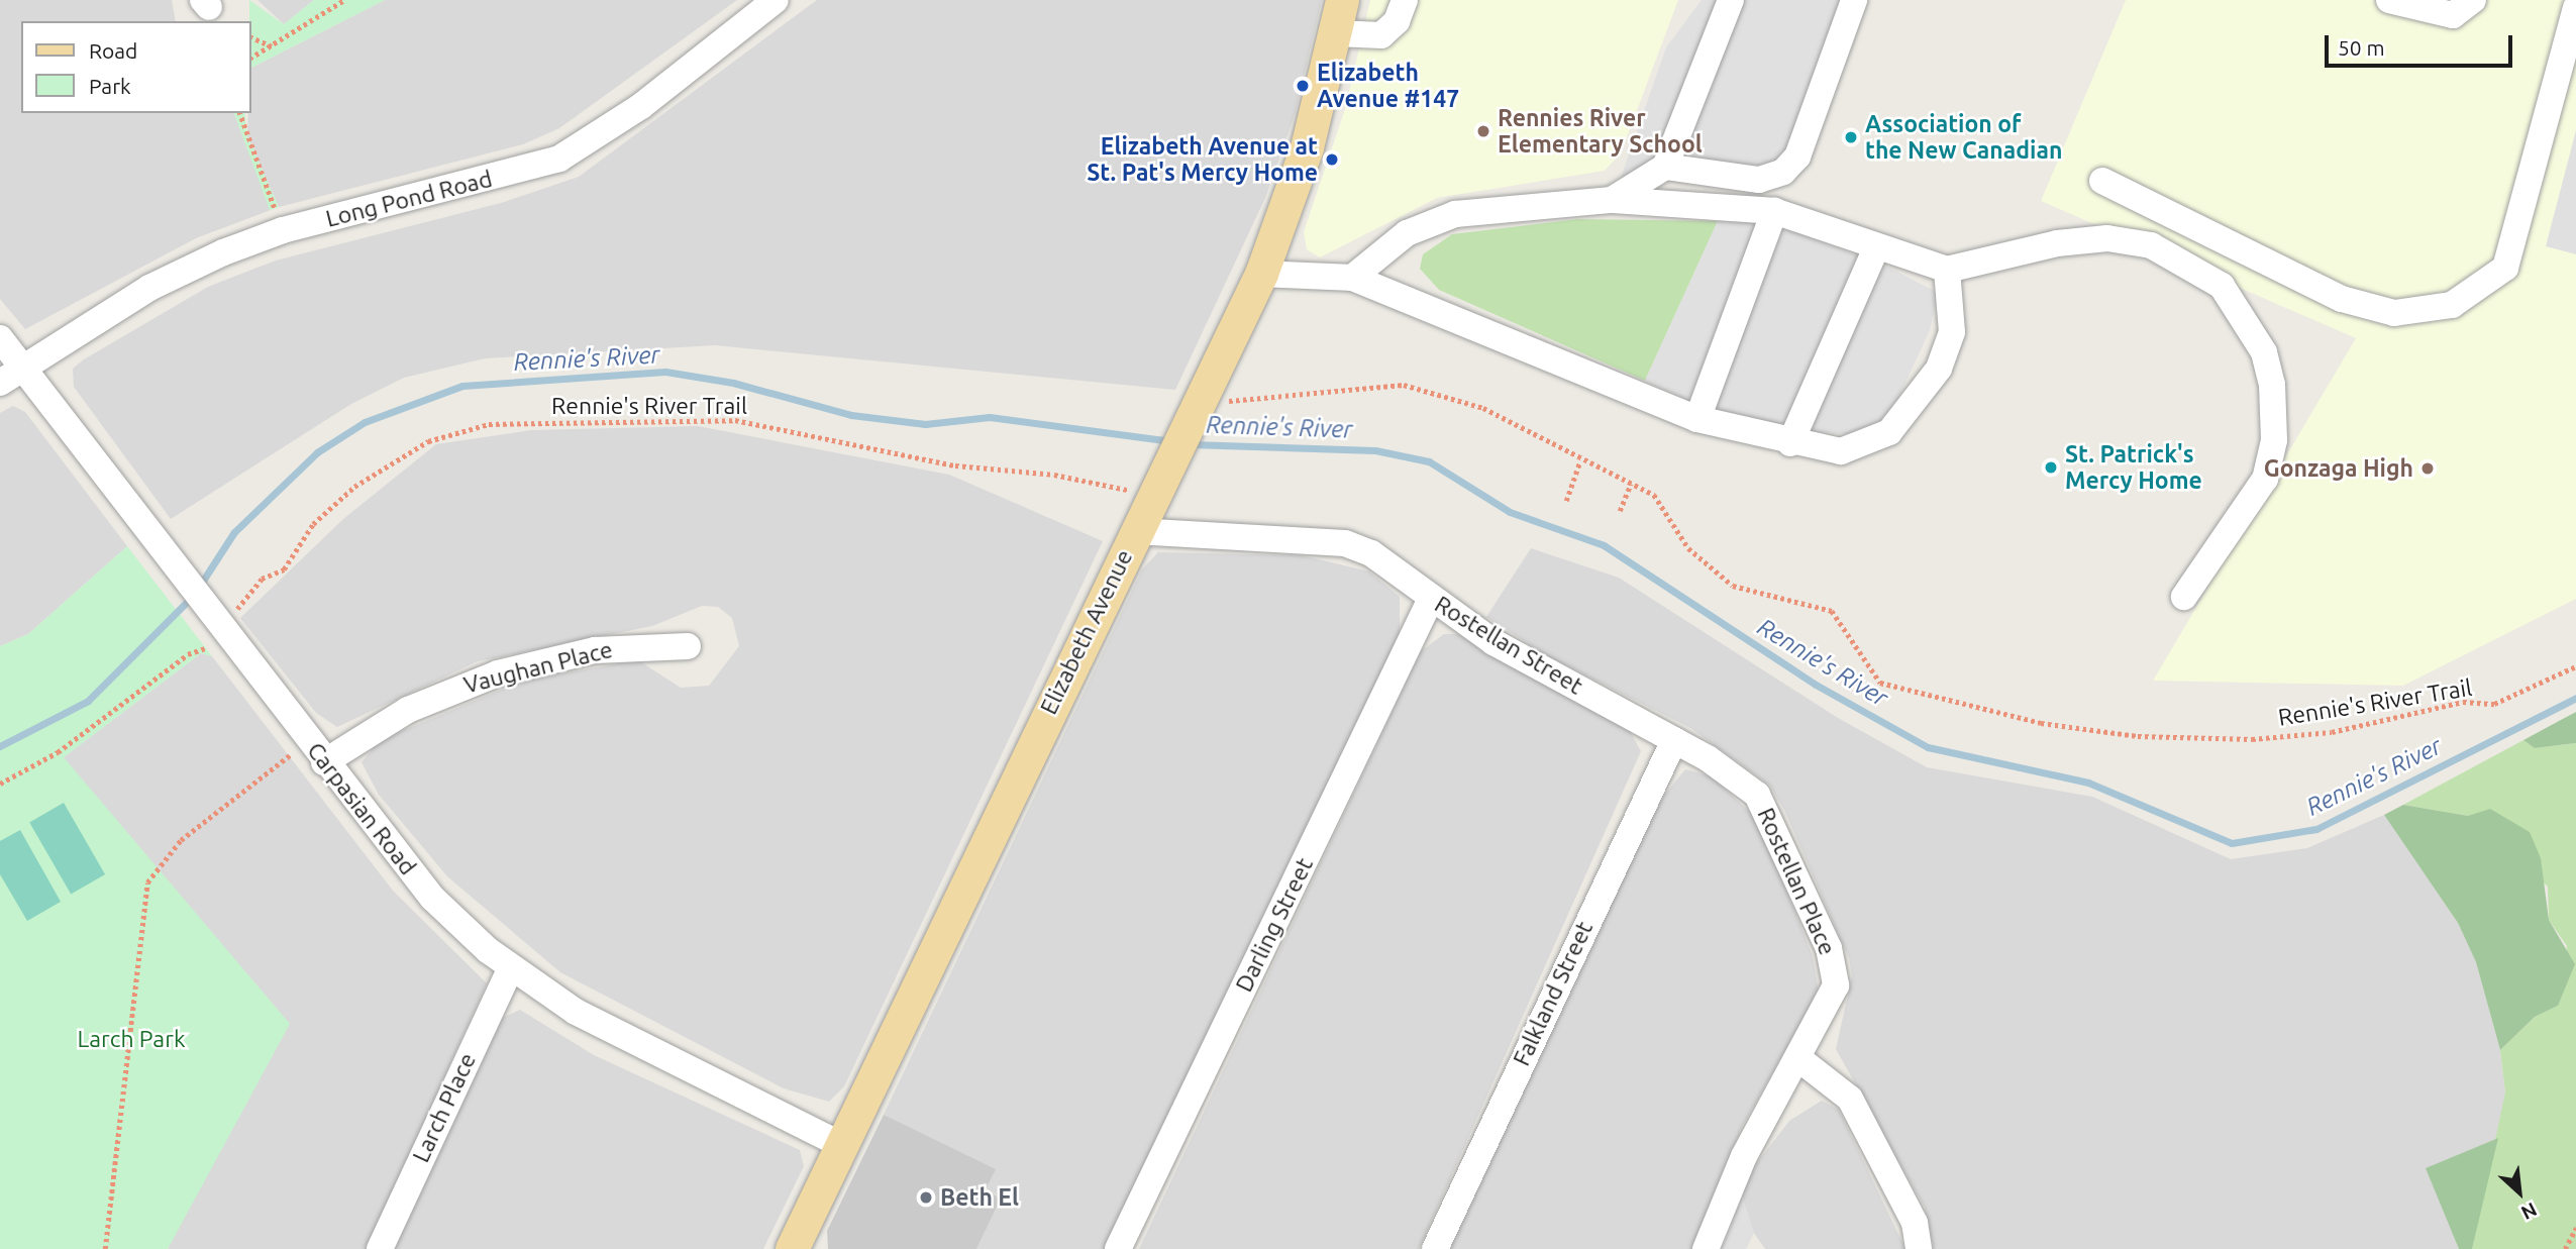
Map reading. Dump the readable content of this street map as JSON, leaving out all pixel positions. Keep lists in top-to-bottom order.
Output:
{
  "streets": {
    "main road": ["Elizabeth Avenue"],
    "street": [
      "Long Pond Road",
      "Rostellan Street",
      "Vaughan Place",
      "Carpasian Road",
      "Rostellan Place",
      "Darling Street",
      "Falkland Street",
      "Larch Place"
    ],
    "path": ["Rennie's River Trail"]
  },
  "crossings": [
    ["Long Pond Road", "Carpasian Road"],
    ["Rennie's River Trail", "Carpasian Road"],
    ["Elizabeth Avenue", "Rostellan Street"],
    ["Elizabeth Avenue", "Carpasian Road"],
    ["Rostellan Street", "Rostellan Place"],
    ["Rostellan Street", "Darling Street"],
    ["Rostellan Street", "Falkland Street"],
    ["Vaughan Place", "Carpasian Road"],
    ["Carpasian Road", "Larch Place"],
    ["Rostellan Place", "Falkland Street"]
  ],
  "water": ["Rennie's River"],
  "parks": ["Larch Park"],
  "places": [
    "Elizabeth Avenue #147",
    "Rennies River Elementary School",
    "Association of the New Canadian",
    "Elizabeth Avenue at St. Pat's Mercy Home",
    "St. Patrick's Mercy Home",
    "Gonzaga High",
    "Beth El"
  ],
  "legend": ["Road", "Park"],
  "scale_bar": "50 m",
  "north": "bottom right"
}
